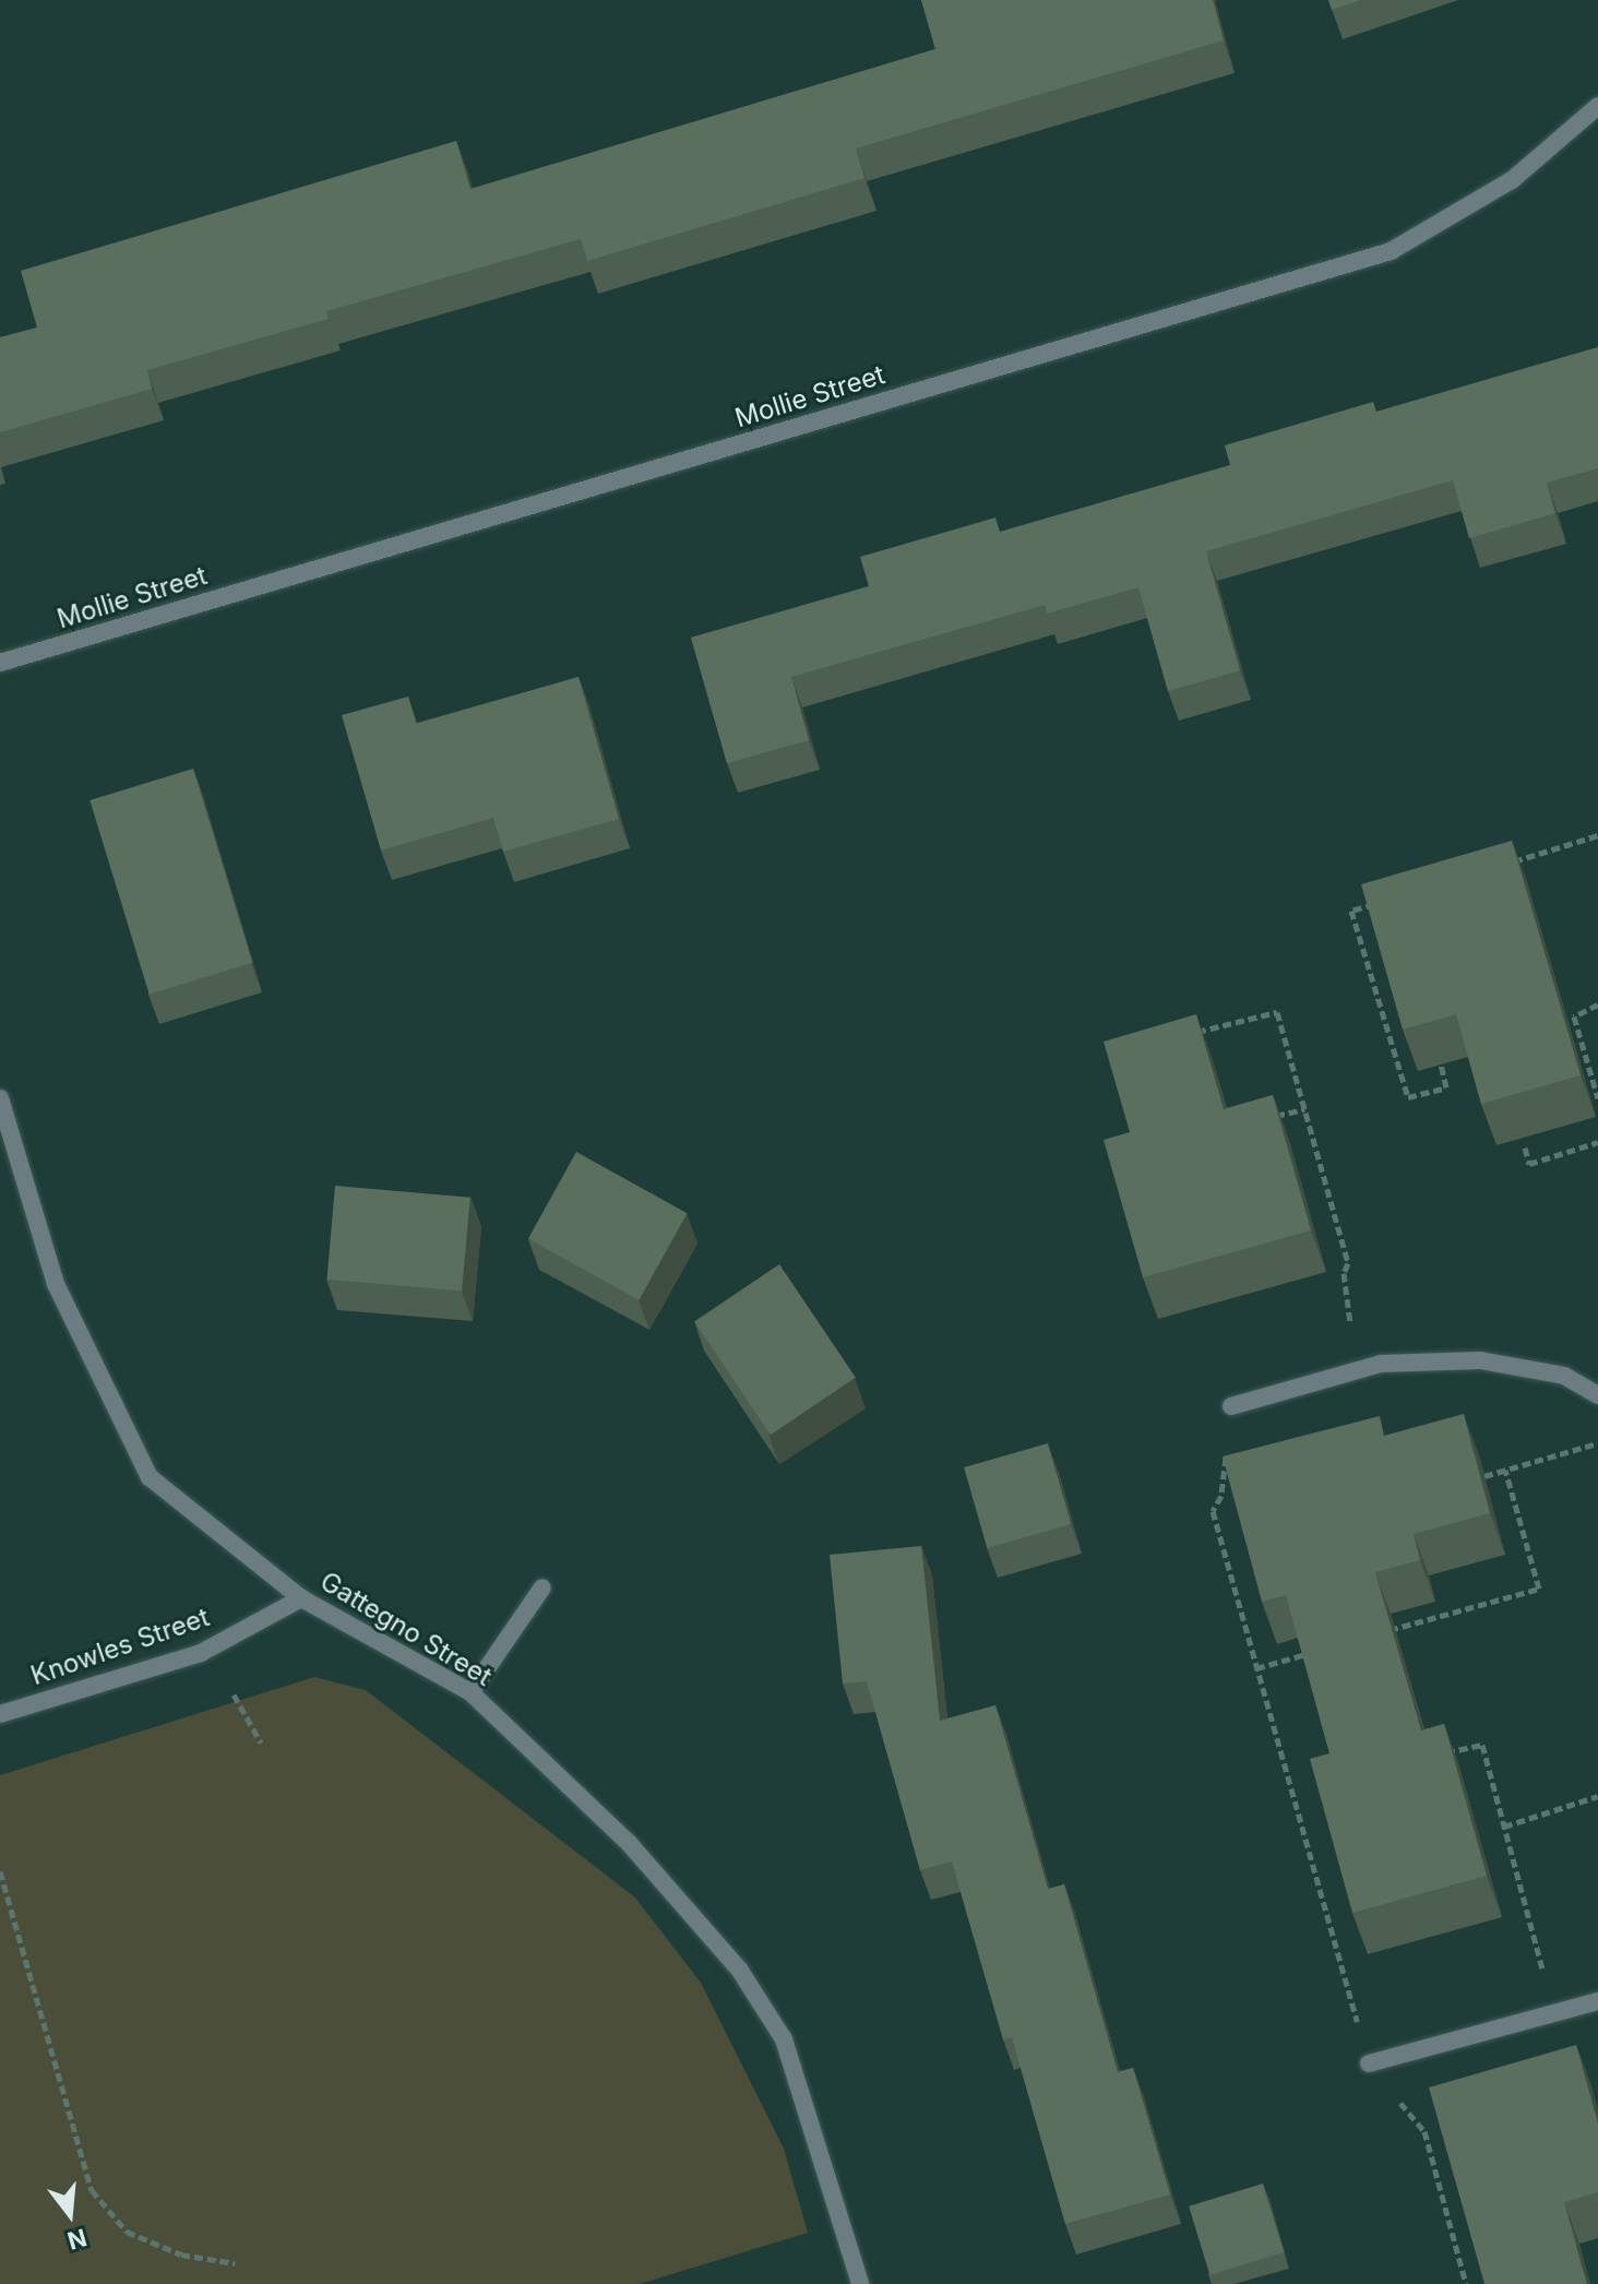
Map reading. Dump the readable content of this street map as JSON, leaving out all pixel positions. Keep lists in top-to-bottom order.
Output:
{
  "streets": {
    "street": ["Mollie Street", "Gattegno Street", "Knowles Street"]
  },
  "crossings": [
    ["Gattegno Street", "Knowles Street"]
  ],
  "north": "bottom"
}
